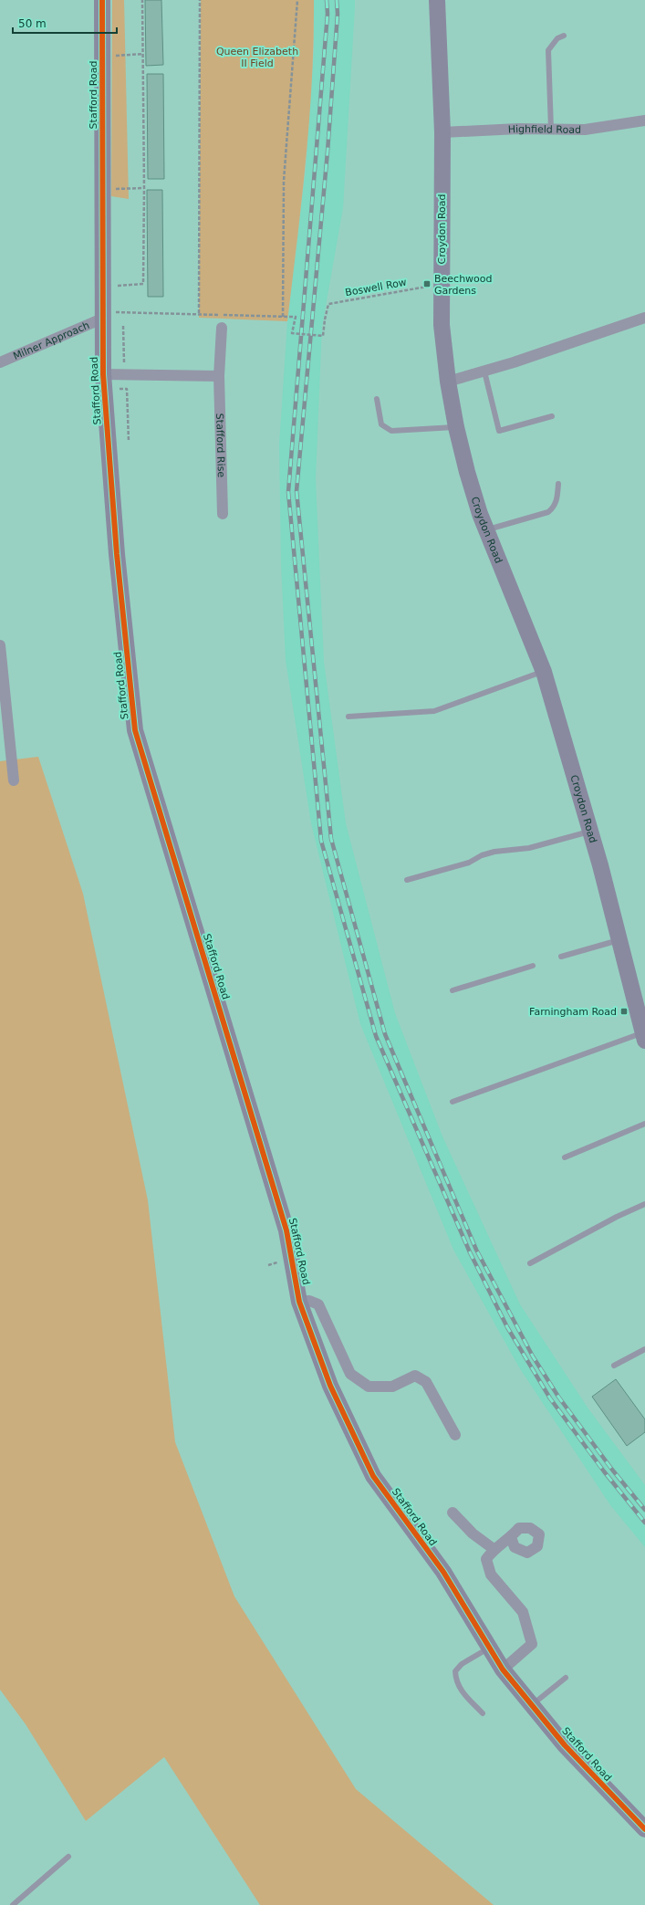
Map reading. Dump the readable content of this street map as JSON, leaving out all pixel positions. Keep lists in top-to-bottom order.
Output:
{
  "streets": {
    "street": [
      "Stafford Road",
      "Highfield Road",
      "Croydon Road",
      "Milner Approach",
      "Stafford Rise"
    ],
    "path": ["Boswell Row"]
  },
  "crossings": [
    ["Stafford Road", "Milner Approach"],
    ["Highfield Road", "Croydon Road"],
    ["Croydon Road", "Boswell Row"]
  ],
  "parks": ["Queen Elizabeth II Field"],
  "places": {
    "transit": ["Beechwood Gardens", "Farningham Road"]
  },
  "scale_bar": "50 m"
}
